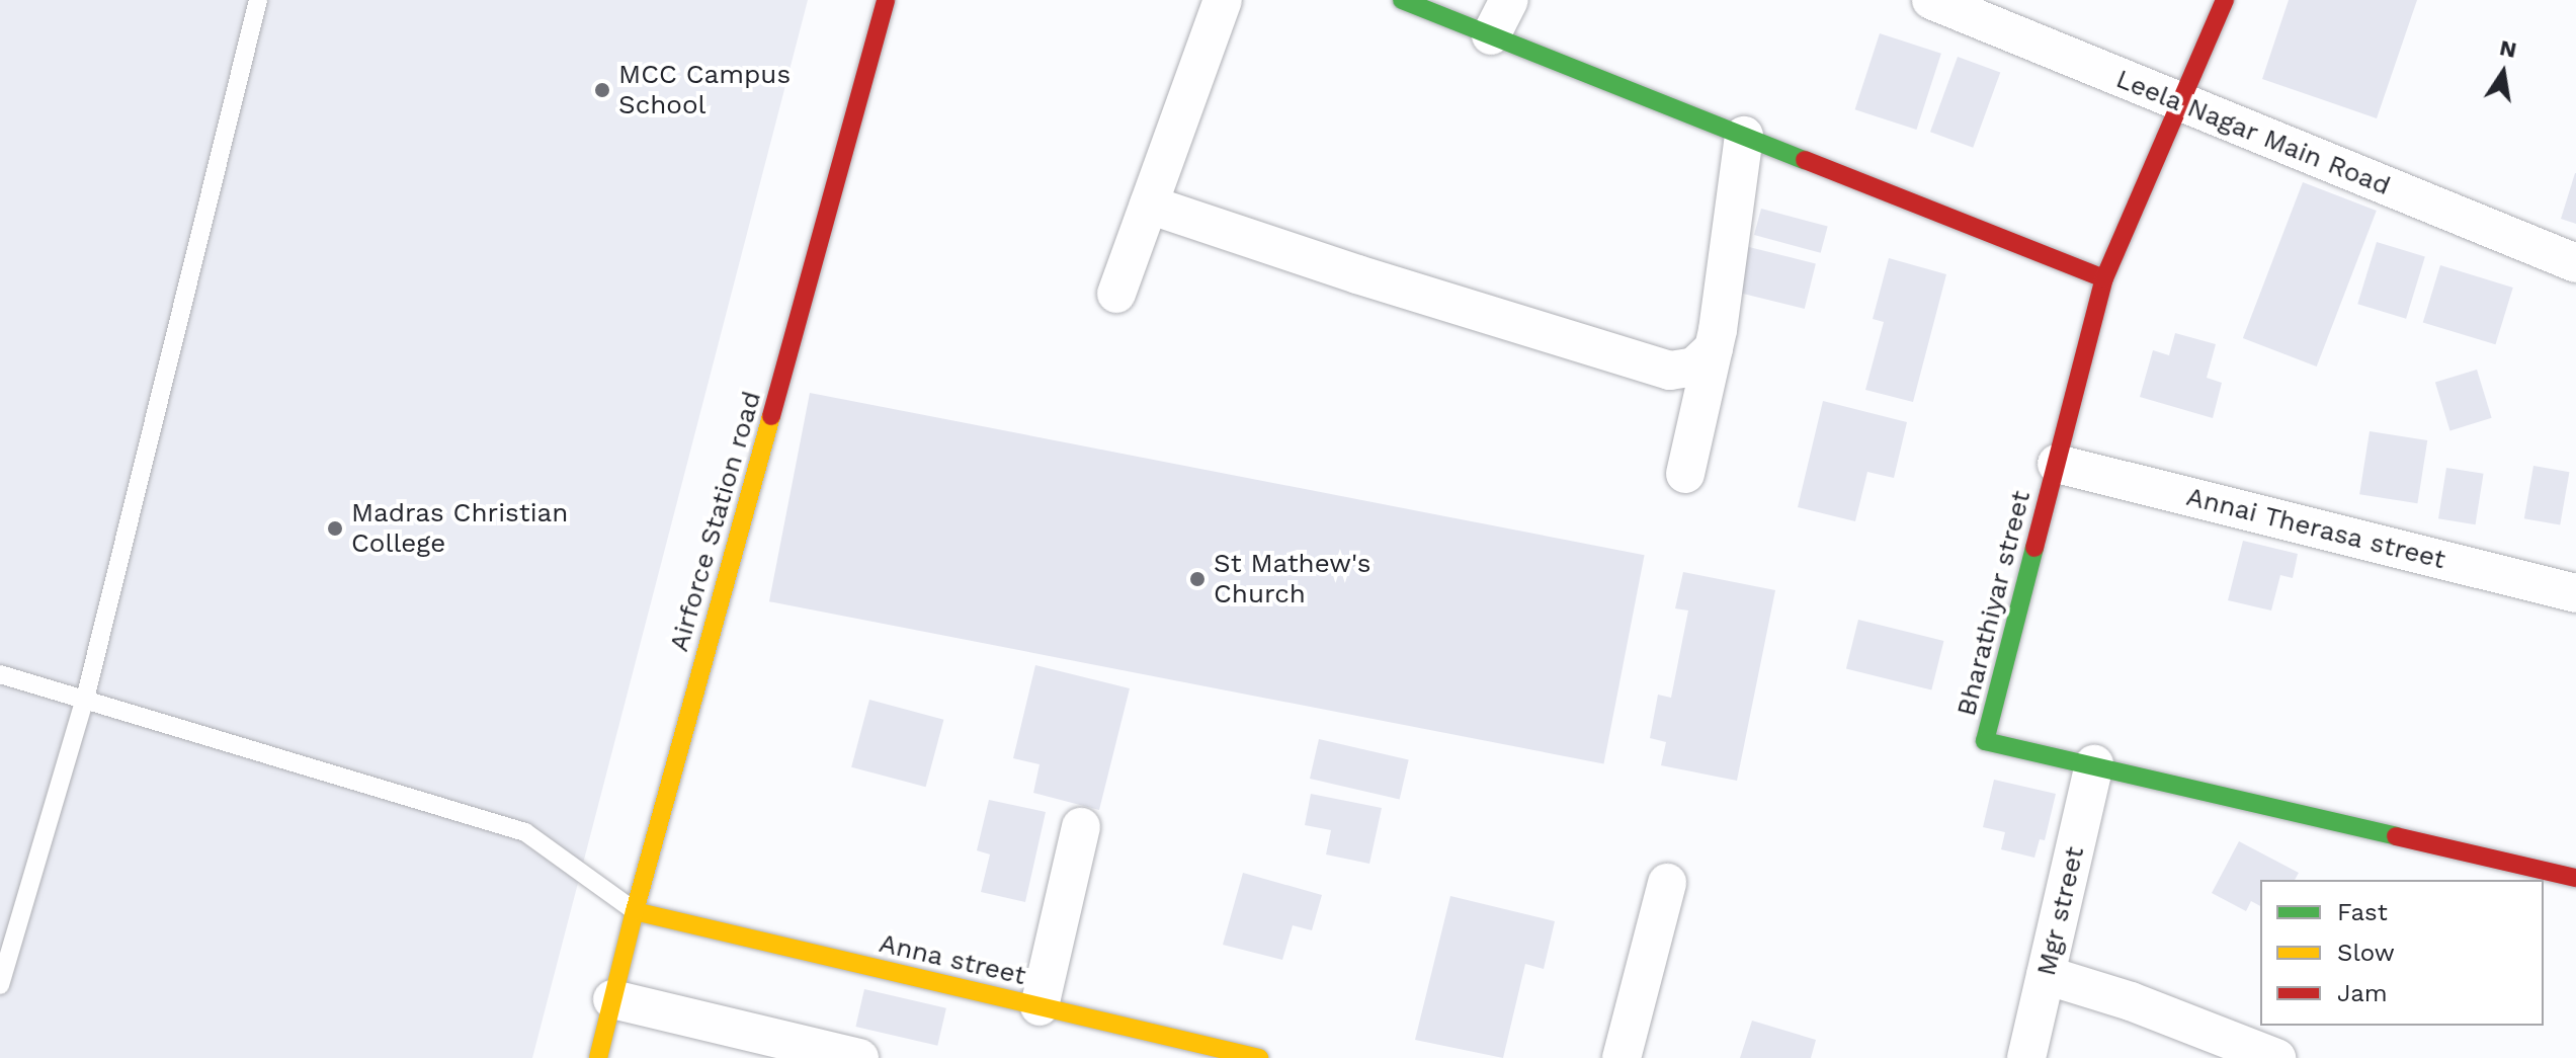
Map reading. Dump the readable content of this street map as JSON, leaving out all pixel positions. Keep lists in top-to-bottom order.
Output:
{
  "streets": {
    "street": [
      "Leela Nagar Main Road",
      "Airforce Station road",
      "Annai Therasa street",
      "Bharathiyar street",
      "Mgr street",
      "Anna street"
    ]
  },
  "crossings": [
    ["Leela Nagar Main Road", "Bharathiyar street"],
    ["Airforce Station road", "Anna street"],
    ["Annai Therasa street", "Bharathiyar street"],
    ["Bharathiyar street", "Mgr street"]
  ],
  "places": ["MCC Campus School", "Madras Christian College", "St Mathew's Church"],
  "legend": ["Fast", "Slow", "Jam"],
  "north": "top"
}
